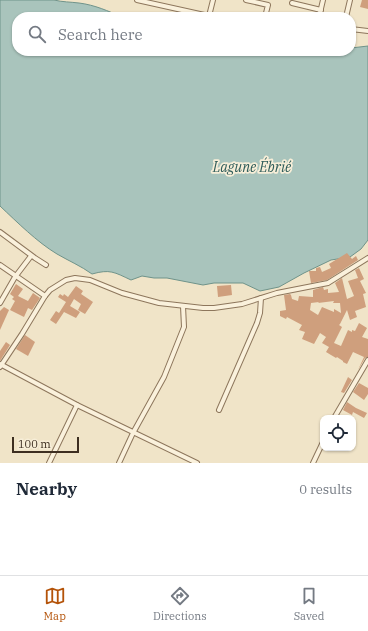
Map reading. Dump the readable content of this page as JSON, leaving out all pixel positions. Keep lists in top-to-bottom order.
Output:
{
  "water": ["Lagune Ébrié"],
  "scale_bar": "100 m",
  "page": {
    "search": "Search here",
    "scale": "100 m",
    "heading": ["Nearby", "0 results"],
    "nav": ["Map", "Directions", "Saved"]
  }
}
